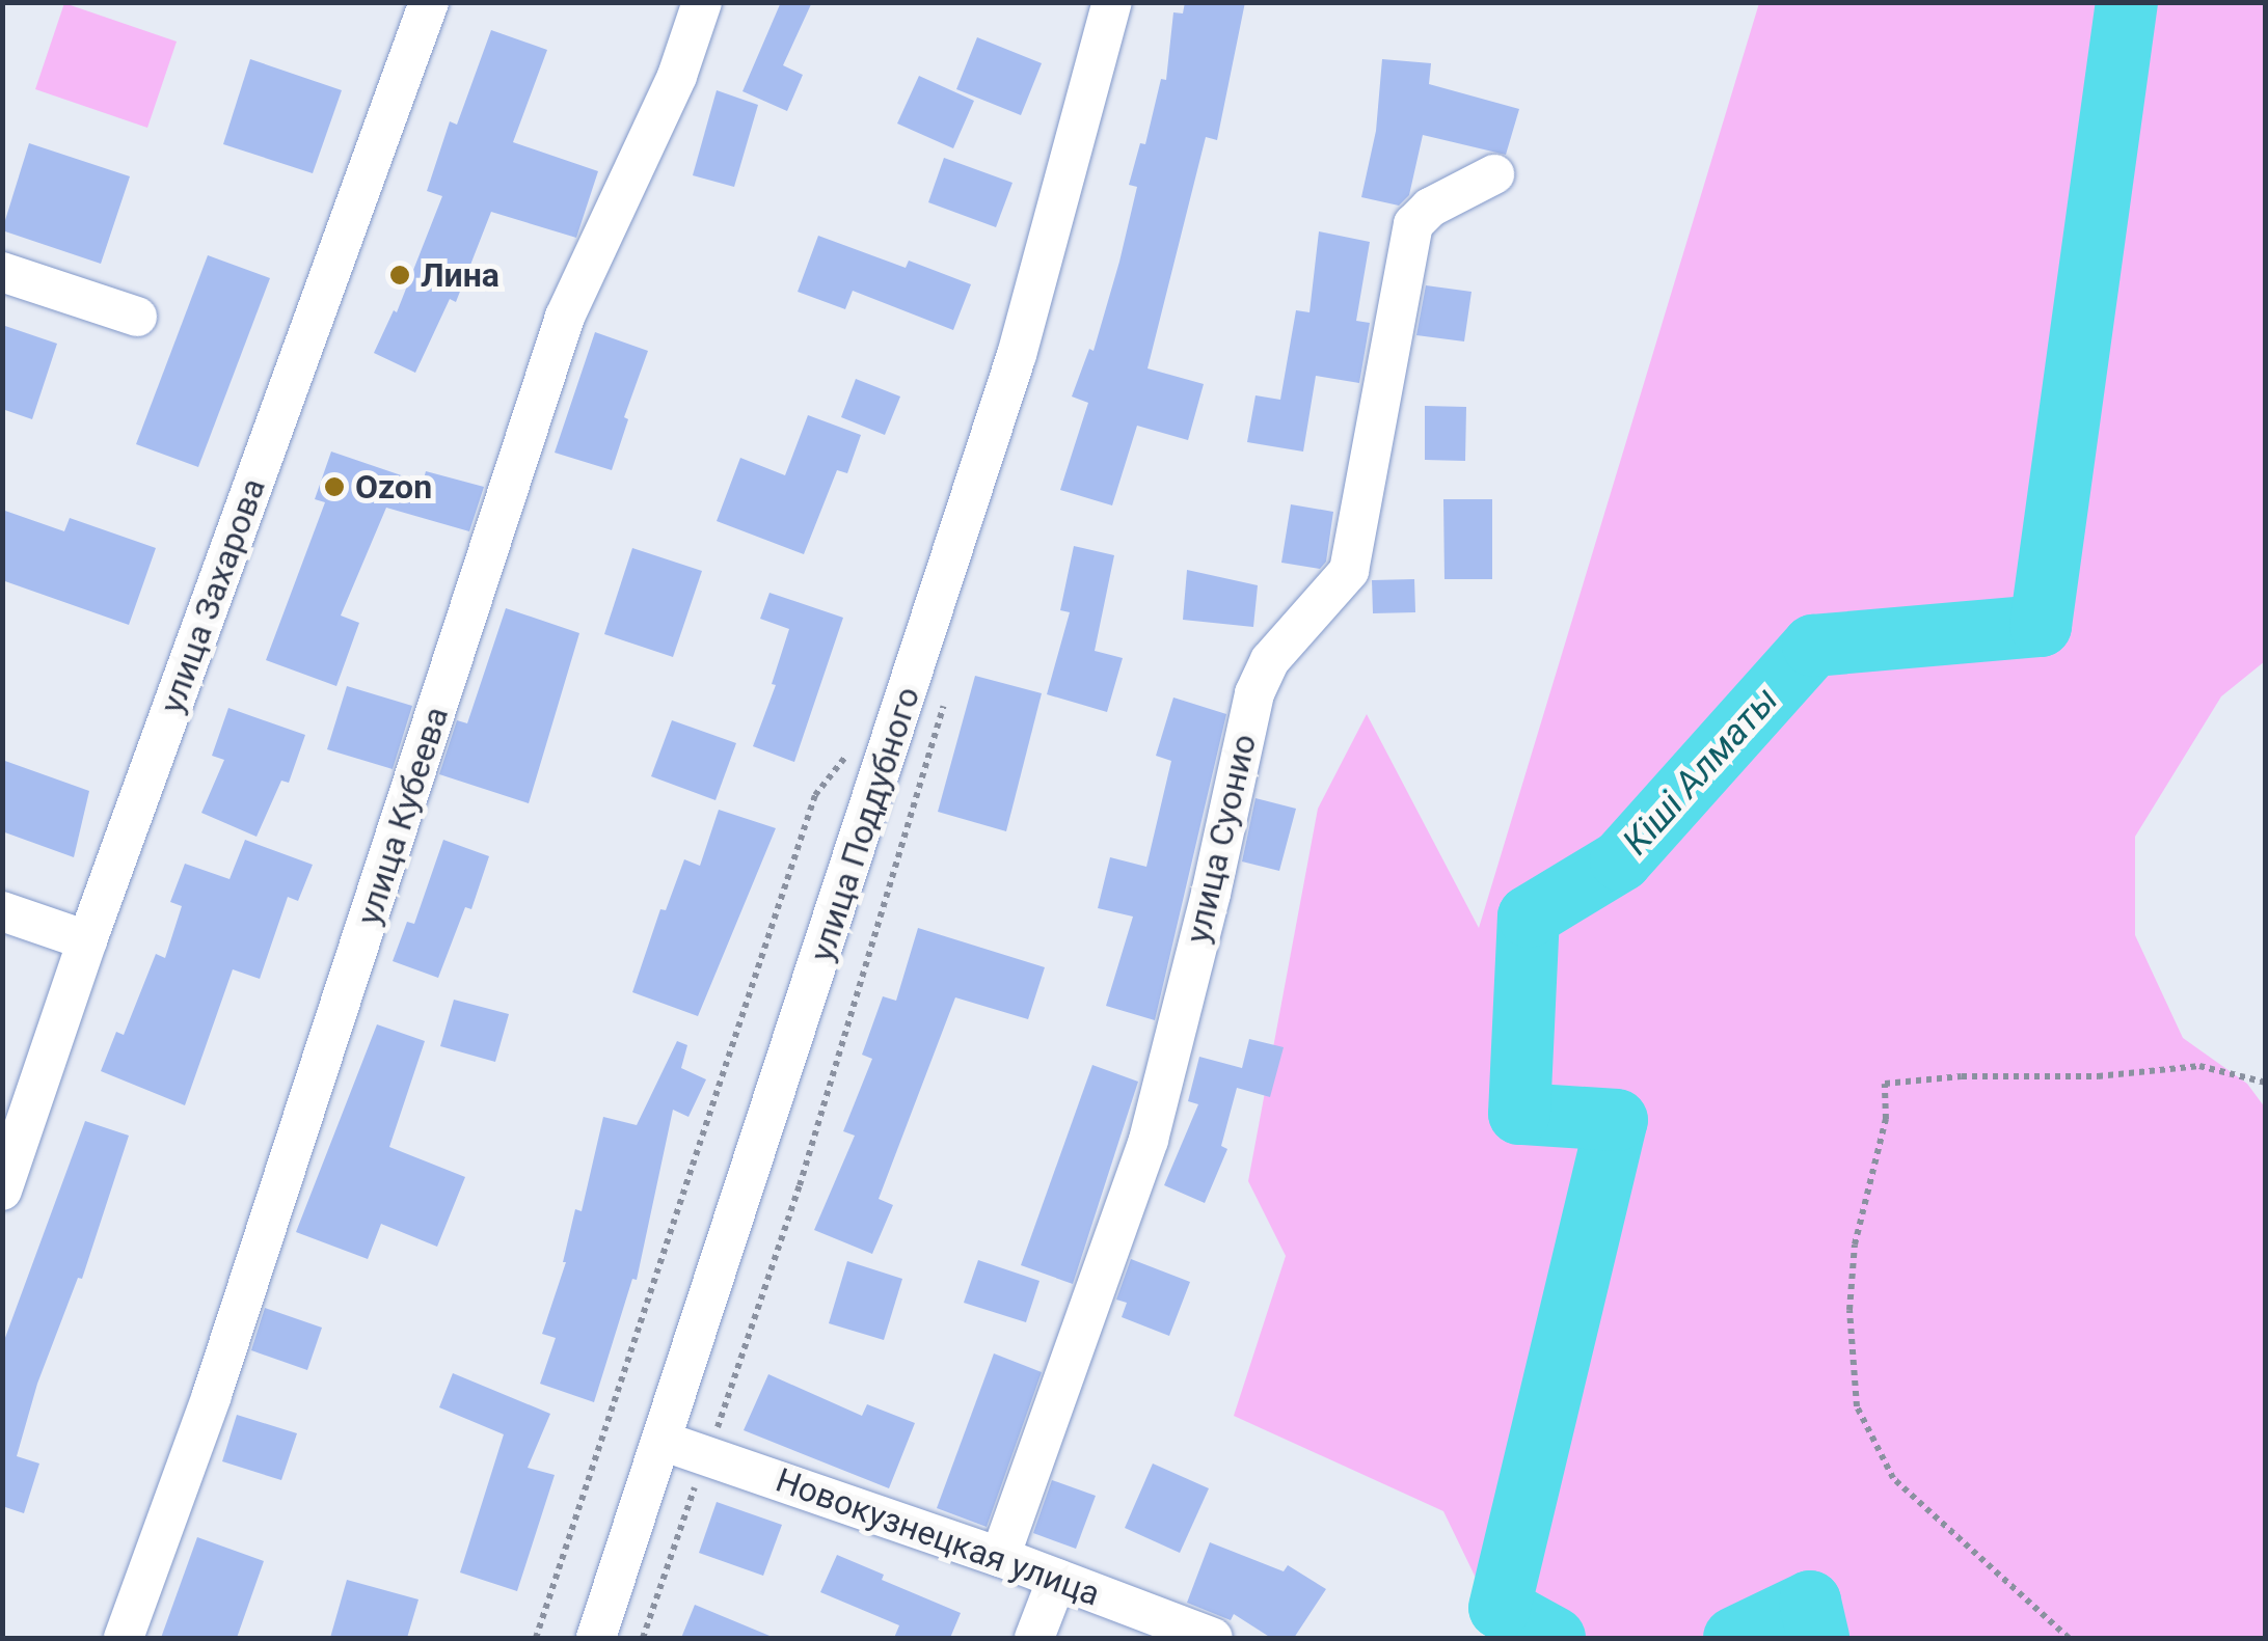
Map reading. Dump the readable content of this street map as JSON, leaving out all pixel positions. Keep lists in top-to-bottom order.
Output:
{
  "streets": {
    "street": [
      "улица Захарова",
      "улица Кубеева",
      "улица Поддубного",
      "улица Суонио",
      "Новокузнецкая улица"
    ]
  },
  "crossings": [
    ["улица Поддубного", "Новокузнецкая улица"],
    ["улица Суонио", "Новокузнецкая улица"]
  ],
  "water": ["Кіші Алматы"],
  "places": ["Лина", "Ozon"]
}
